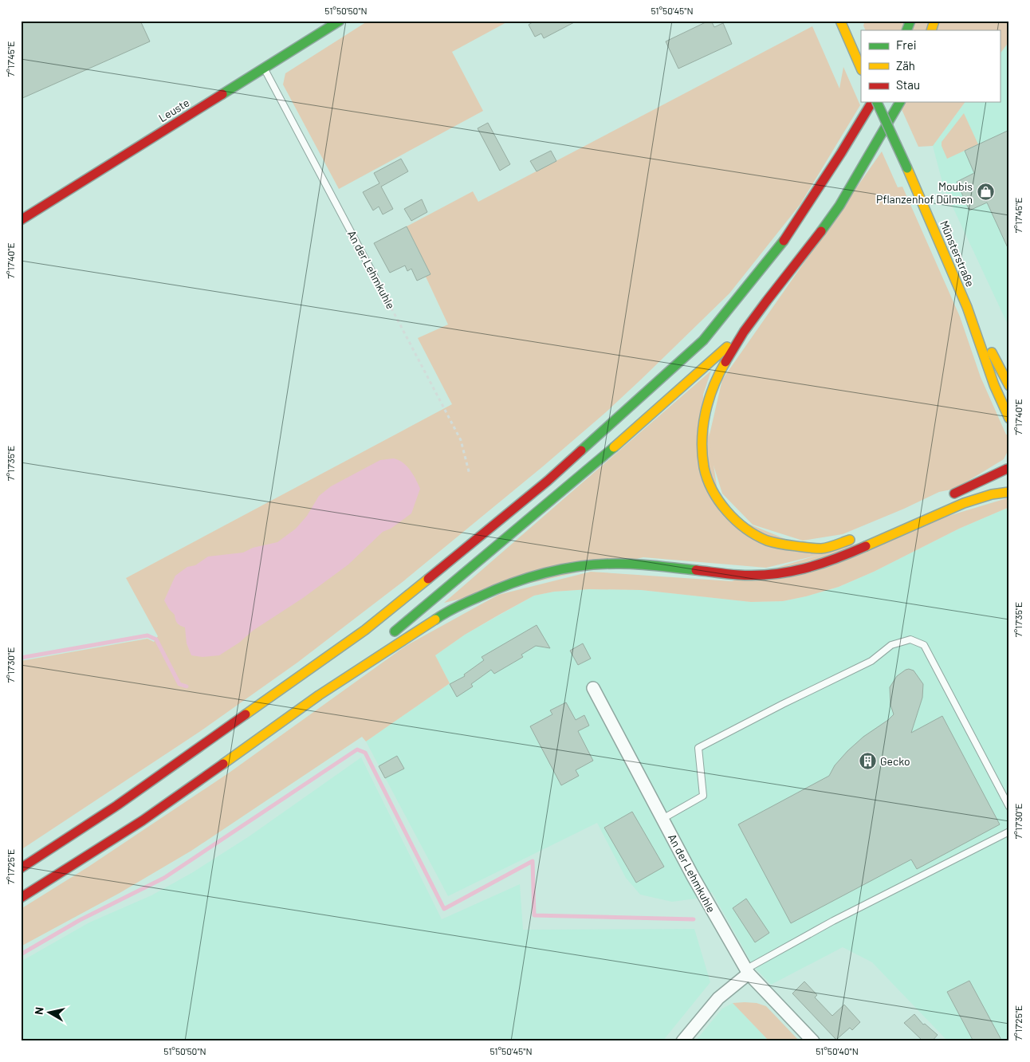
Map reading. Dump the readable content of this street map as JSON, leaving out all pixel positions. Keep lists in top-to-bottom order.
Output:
{
  "streets": {
    "main road": ["Leuste", "Münsterstraße"],
    "street": ["An der Lehmkuhle"]
  },
  "crossings": [
    ["Leuste", "An der Lehmkuhle"]
  ],
  "places": {
    "shop": ["Moubis Pflanzenhof Dülmen"],
    "building": ["Gecko"]
  },
  "legend": ["Frei", "Zäh", "Stau"],
  "north": "left",
  "coordinates": [
    "51°50'50\"N",
    "51°50'45\"N",
    "7°17'45\"E",
    "7°17'40\"E",
    "7°17'35\"E",
    "7°17'30\"E",
    "7°17'25\"E",
    "51°50'40\"N"
  ]
}
